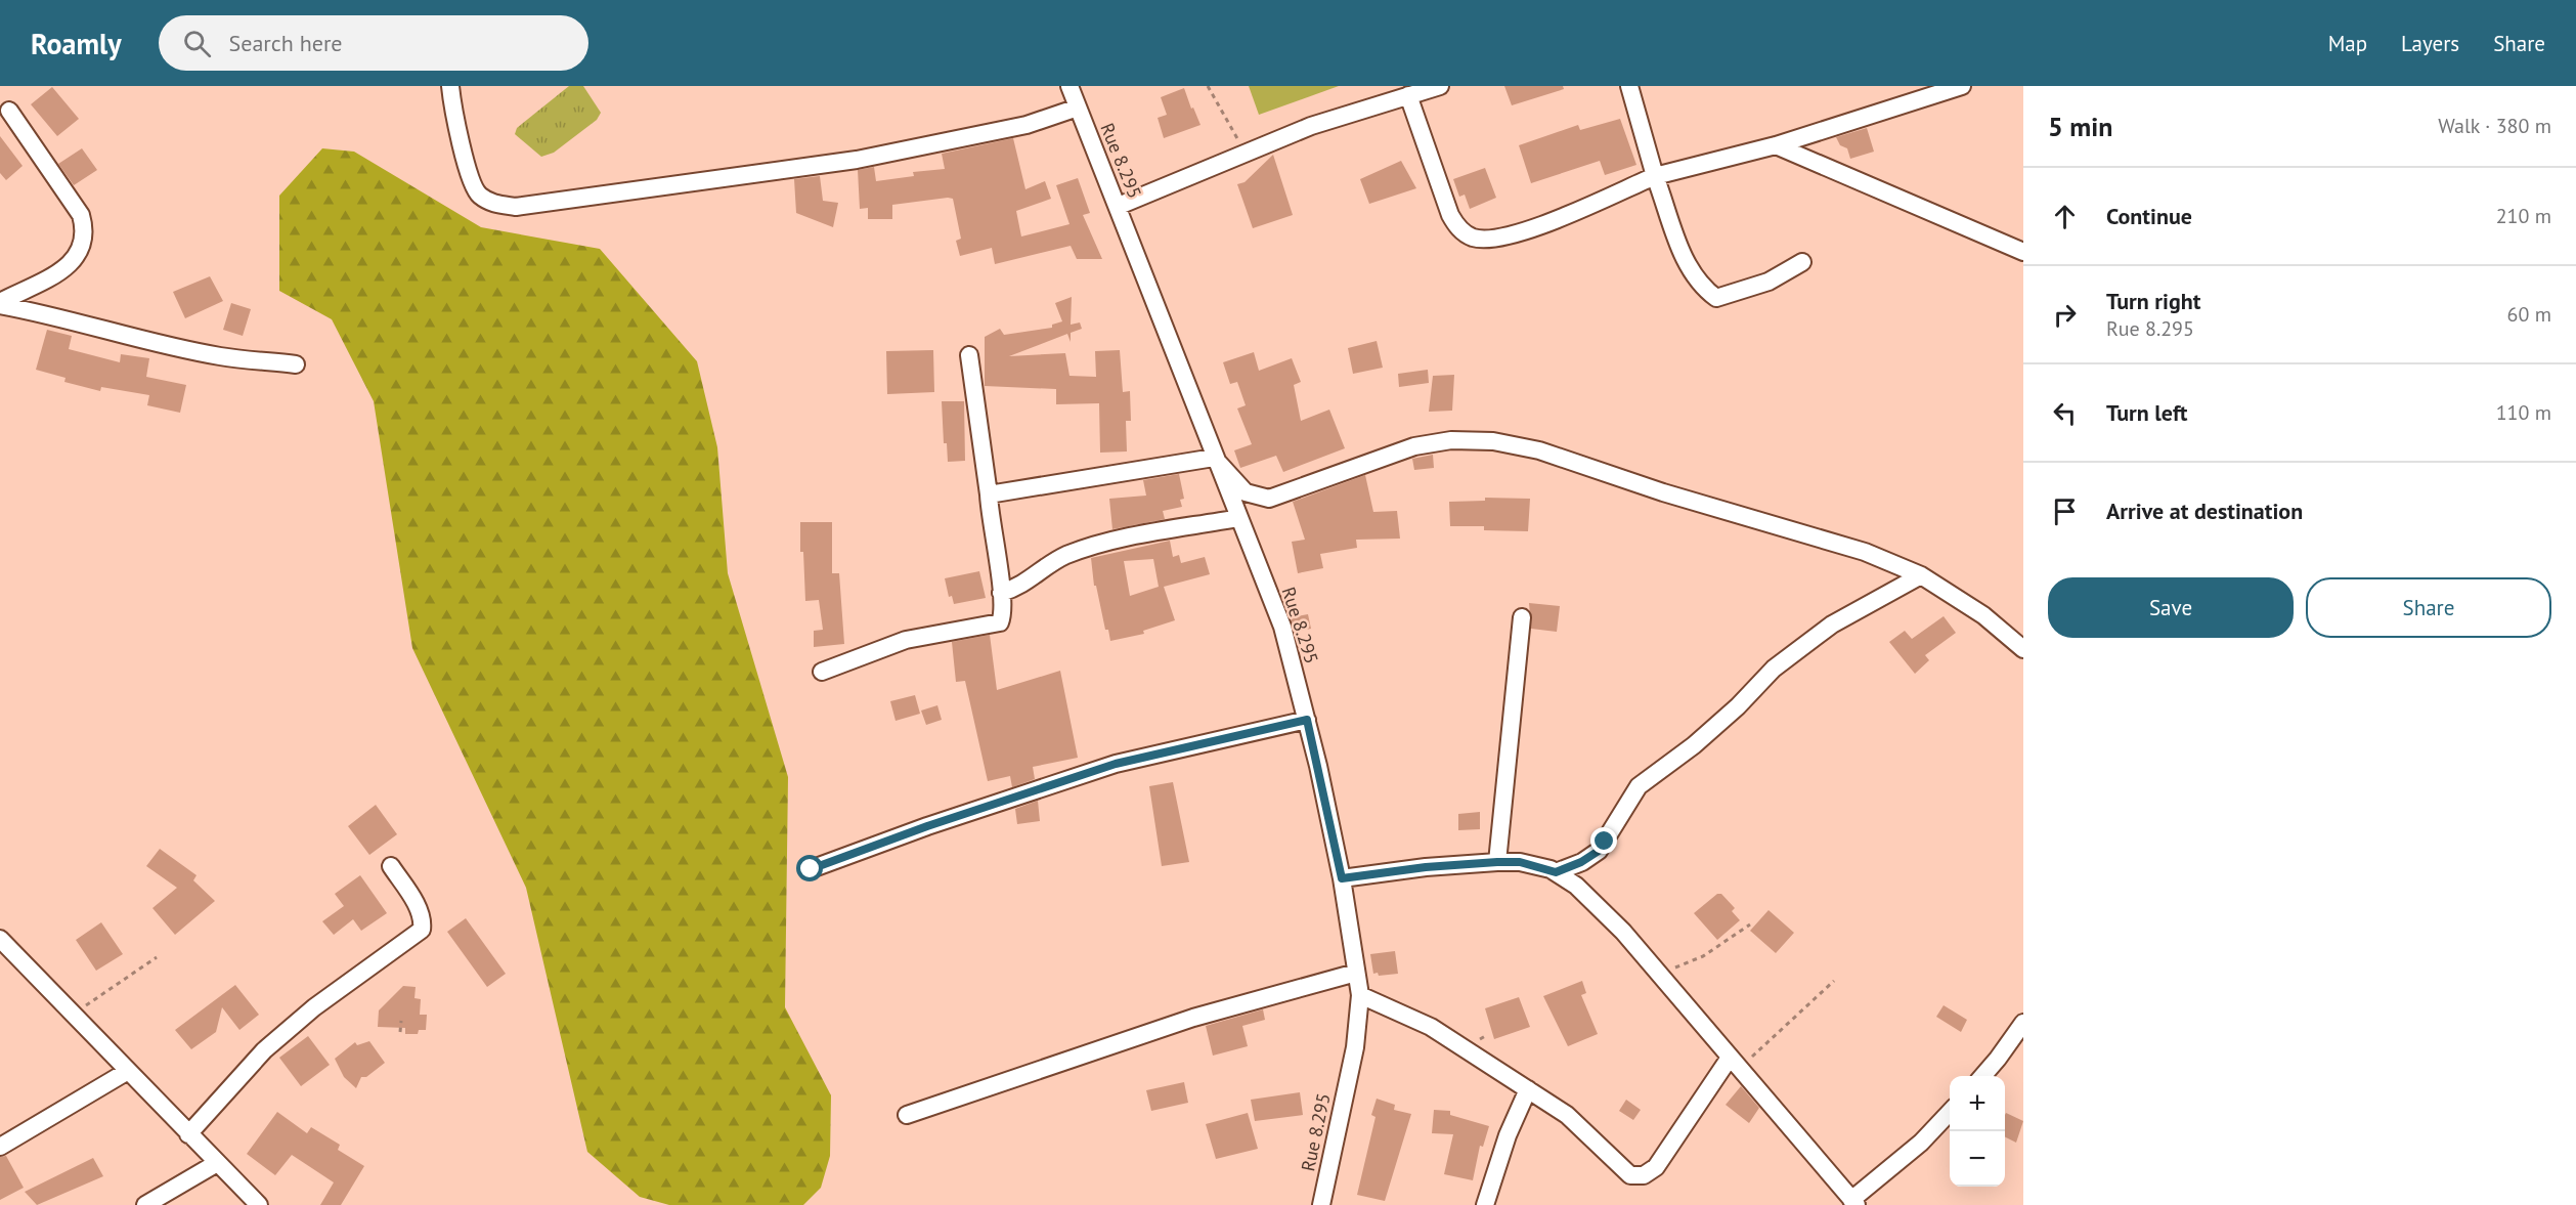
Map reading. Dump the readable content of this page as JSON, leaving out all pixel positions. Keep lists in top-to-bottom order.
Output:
{
  "streets": {
    "street": ["Rue 8.295"]
  },
  "page": {
    "header": "Roamly",
    "search": "Search here",
    "nav": ["Map", "Layers", "Share"],
    "heading": ["5 min", "Walk · 380 m"],
    "list": [
      ["Continue", "210 m"],
      ["Turn right", "Rue 8.295", "60 m"],
      ["Turn left", "110 m"],
      "Arrive at destination"
    ],
    "buttons": ["Save", "Share"],
    "map_buttons": ["+", "−"]
  }
}
